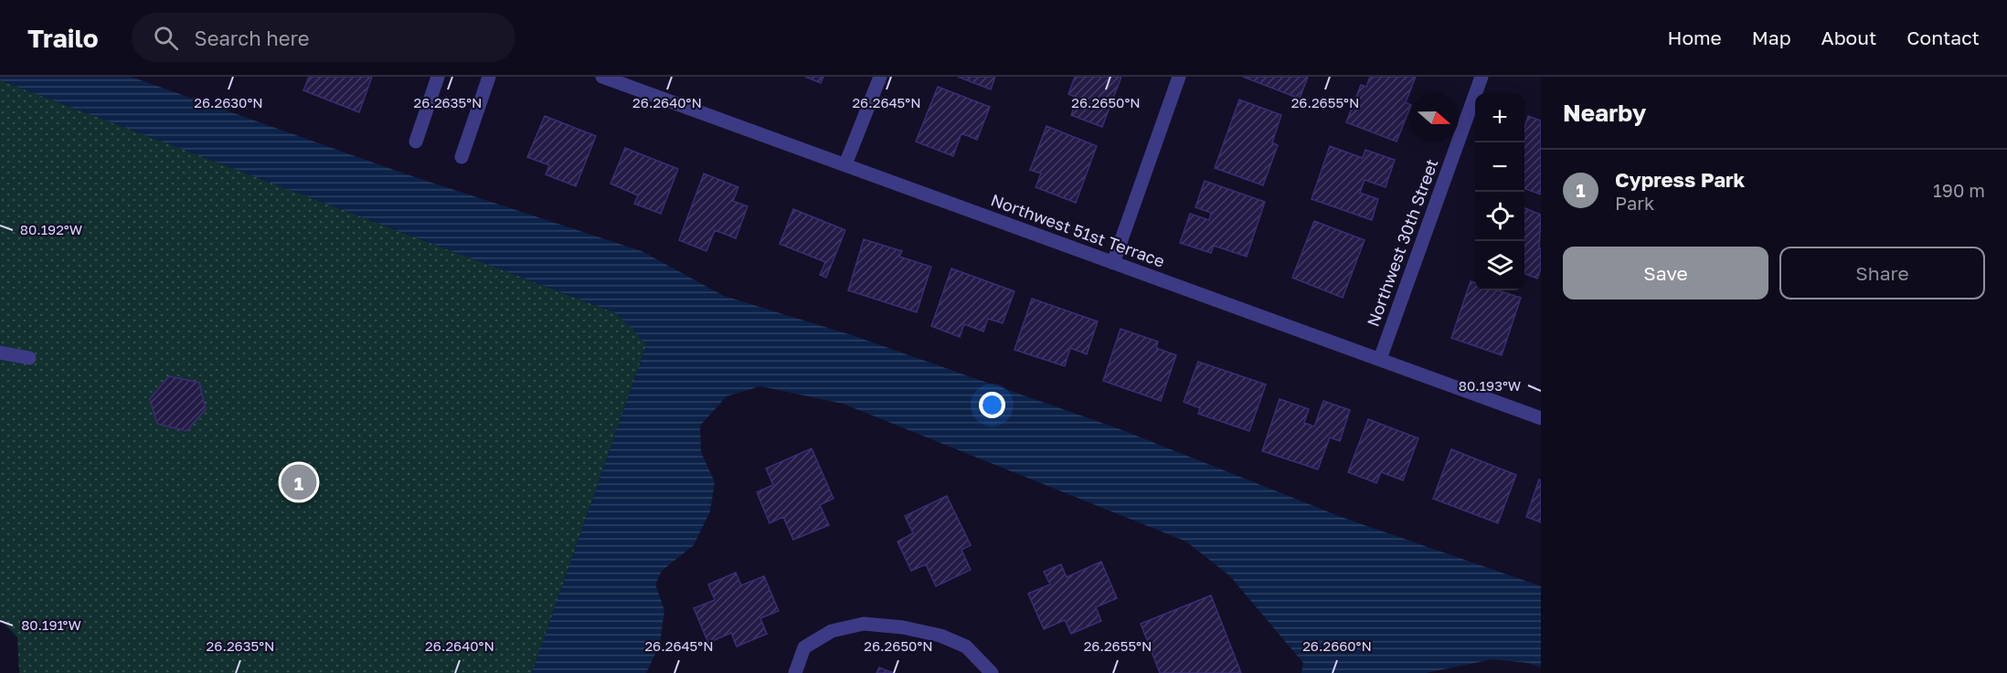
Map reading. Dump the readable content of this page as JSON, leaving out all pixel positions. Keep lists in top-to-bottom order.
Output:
{
  "streets": {
    "street": ["Northwest 51st Terrace", "Northwest 30th Street"]
  },
  "crossings": [
    ["Northwest 51st Terrace", "Northwest 30th Street"]
  ],
  "north": "right",
  "page": {
    "header": "Trailo",
    "search": "Search here",
    "nav": [
      "Home",
      "Map",
      "About",
      "Contact"
    ],
    "heading": "Nearby",
    "map_buttons": ["+", "−"],
    "list": [
      {
        "mark": "1",
        "name": "Cypress Park",
        "note": "Park",
        "value": "190 m"
      }
    ],
    "buttons": ["Save", "Share"],
    "pins": "1"
  },
  "coordinates": [
    "26.2630°N",
    "26.2635°N",
    "26.2640°N",
    "26.2645°N",
    "26.2650°N",
    "26.2655°N",
    "80.192°W",
    "80.193°W",
    "80.191°W",
    "26.2660°N"
  ]
}
